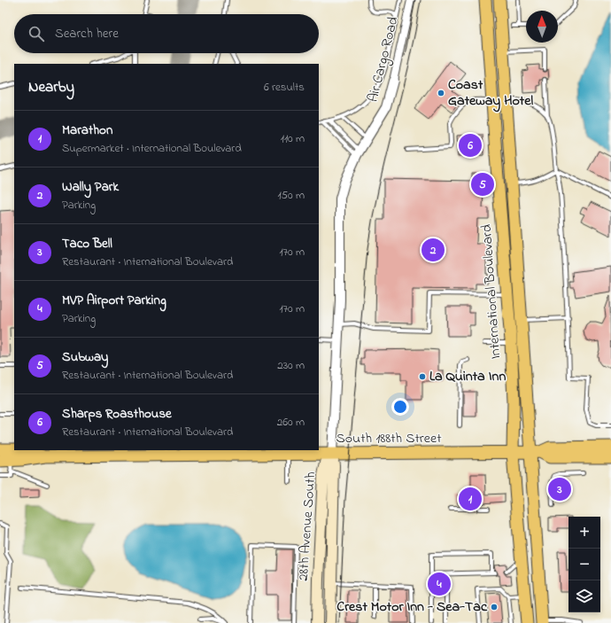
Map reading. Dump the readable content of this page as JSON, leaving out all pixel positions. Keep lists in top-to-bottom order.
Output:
{
  "streets": {
    "main road": ["International Boulevard", "South 188th Street", "28th Avenue South"],
    "street": ["Air Cargo Road"]
  },
  "crossings": [
    ["Air Cargo Road", "South 188th Street"],
    ["Air Cargo Road", "28th Avenue South"],
    ["International Boulevard", "South 188th Street"],
    ["South 188th Street", "28th Avenue South"]
  ],
  "places": ["Coast Gateway Hotel", "La Quinta Inn", "Crest Motor Inn - Sea-Tac"],
  "north": "top",
  "page": {
    "search": "Search here",
    "heading": ["Nearby", "6 results"],
    "list": [
      {
        "mark": "1",
        "name": "Marathon",
        "note": "Supermarket · International Boulevard",
        "value": "110 m"
      },
      {
        "mark": "2",
        "name": "Wally Park",
        "note": "Parking",
        "value": "150 m"
      },
      {
        "mark": "3",
        "name": "Taco Bell",
        "note": "Restaurant · International Boulevard",
        "value": "170 m"
      },
      {
        "mark": "4",
        "name": "MVP Airport Parking",
        "note": "Parking",
        "value": "170 m"
      },
      {
        "mark": "5",
        "name": "Subway",
        "note": "Restaurant · International Boulevard",
        "value": "230 m"
      },
      {
        "mark": "6",
        "name": "Sharps Roasthouse",
        "note": "Restaurant · International Boulevard",
        "value": "260 m"
      }
    ],
    "pins": [
      "6",
      "5",
      "2",
      "3",
      "1",
      "4"
    ],
    "map_buttons": ["+", "−"]
  }
}
